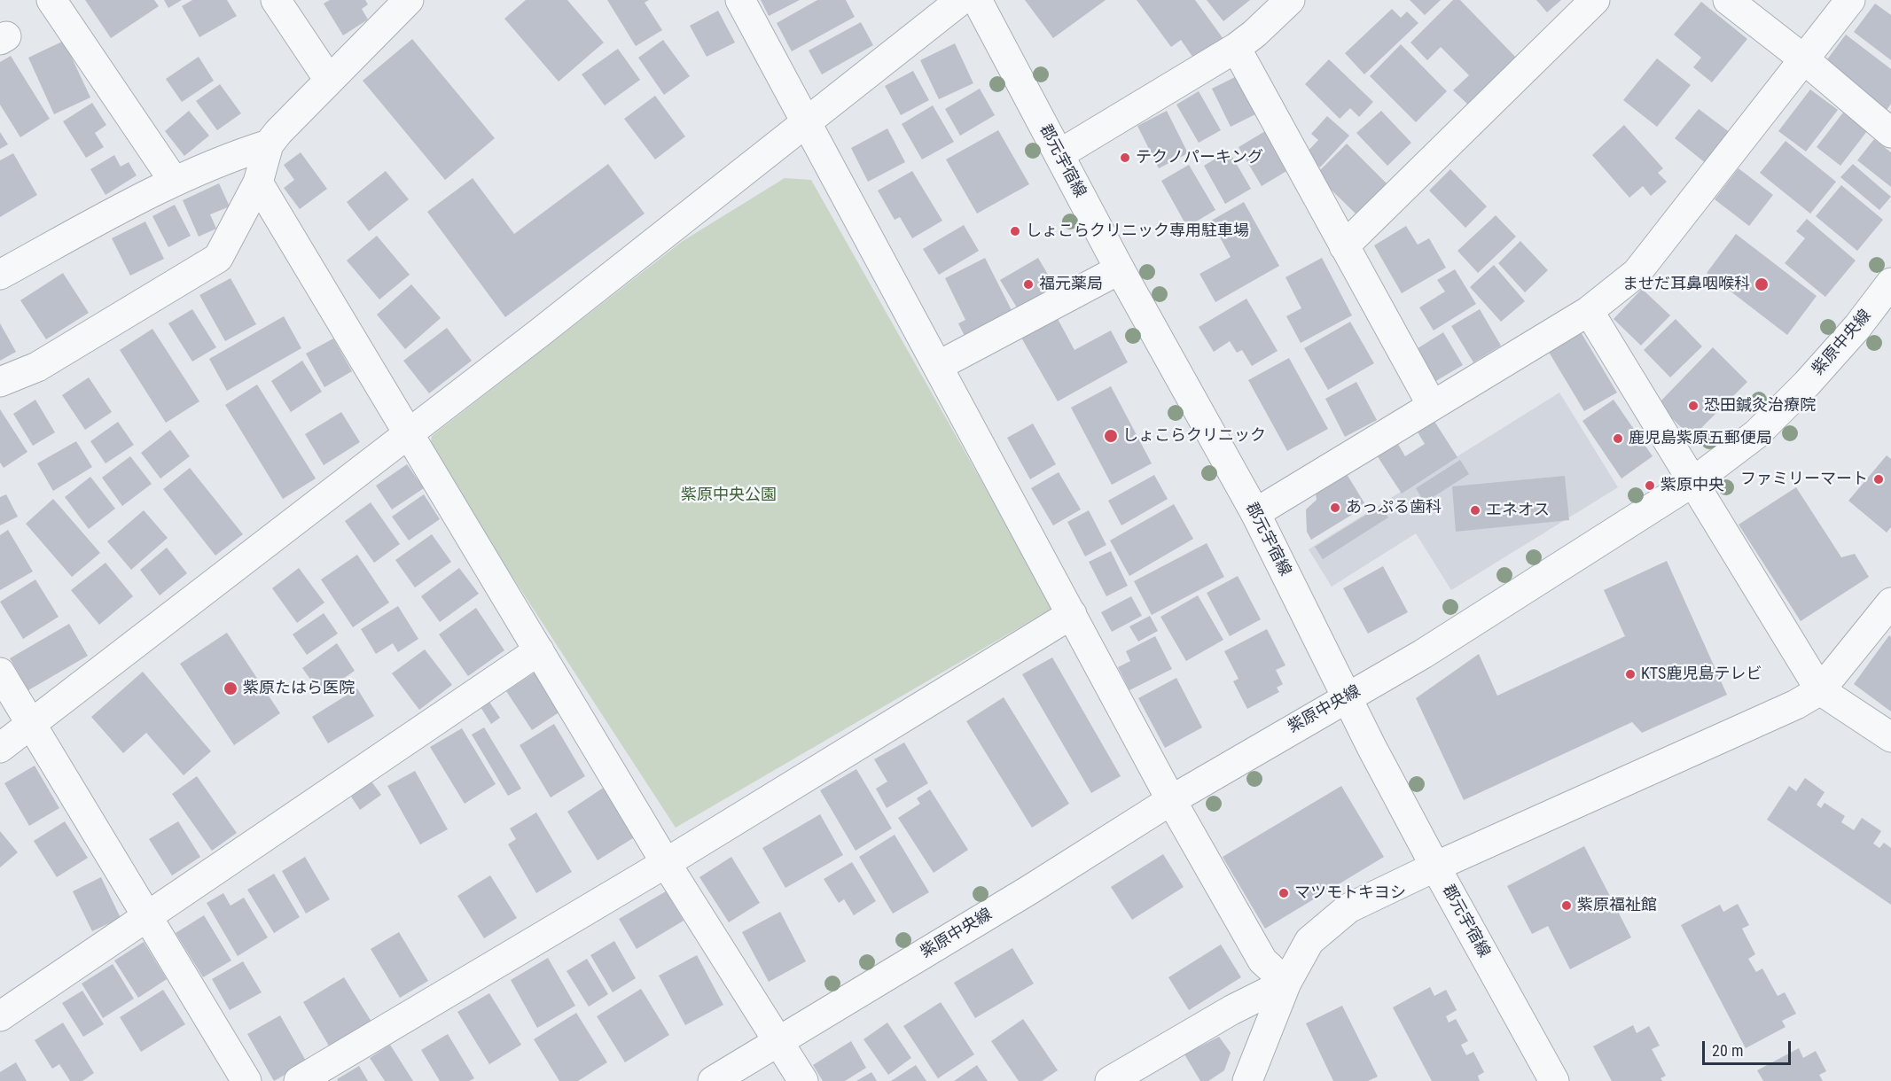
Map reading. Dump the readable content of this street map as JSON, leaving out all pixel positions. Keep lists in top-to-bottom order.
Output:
{
  "streets": {
    "street": ["郡元宇宿線", "紫原中央線"]
  },
  "crossings": [
    ["郡元宇宿線", "紫原中央線"]
  ],
  "parks": ["紫原中央公園"],
  "places": [
    "テクノパーキング",
    "しょこらクリニック専用駐車場",
    "福元薬局",
    "ませだ耳鼻咽喉科",
    "恐田鍼灸治療院",
    "しょこらクリニック",
    "鹿児島紫原五郵便局",
    "ファミリーマート",
    "紫原中央",
    "あっぷる歯科",
    "エネオス",
    "KTS鹿児島テレビ",
    "紫原たはら医院",
    "マツモトキヨシ",
    "紫原福祉館"
  ],
  "scale_bar": "20 m"
}
